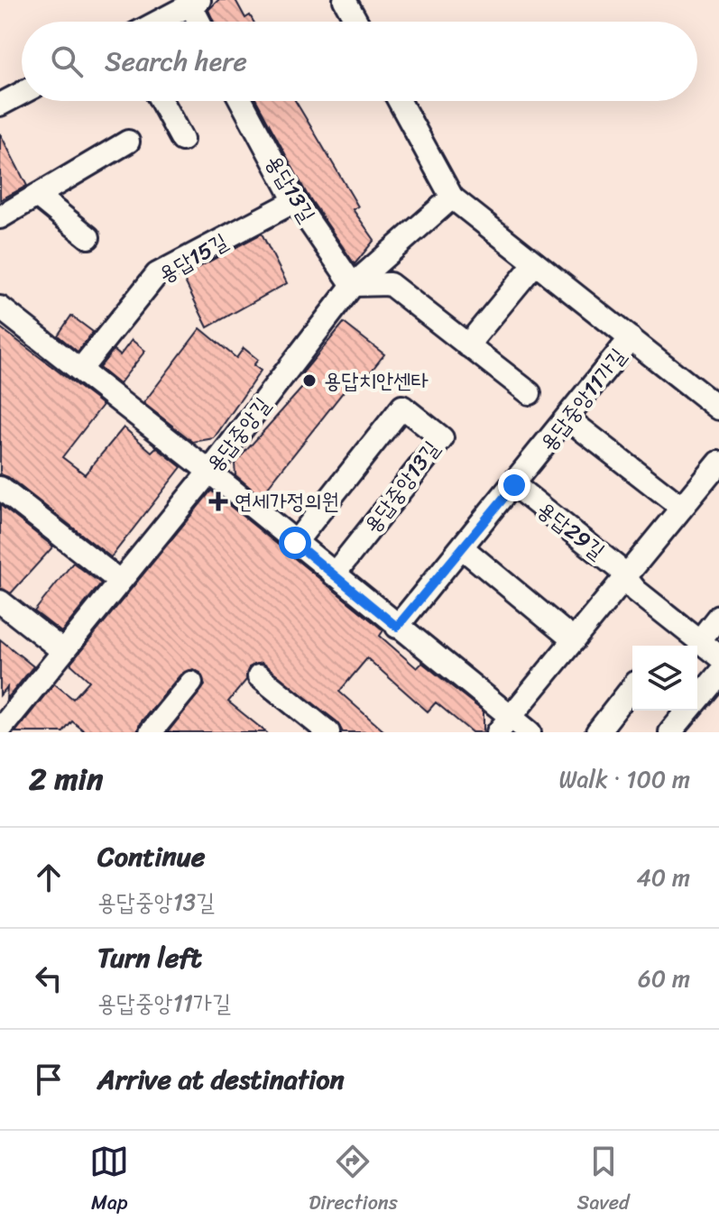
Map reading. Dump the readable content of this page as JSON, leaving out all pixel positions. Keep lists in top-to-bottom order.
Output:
{
  "streets": {
    "street": [
      "용답13길",
      "용답15길",
      "용답중앙11가길",
      "용답중앙길",
      "용답중앙13길",
      "용답29길"
    ]
  },
  "crossings": [
    ["용답13길", "용답15길"],
    ["용답13길", "용답중앙길"],
    ["용답중앙11가길", "용답29길"]
  ],
  "places": {
    "other": ["용답치안센타"],
    "health": ["연세가정의원"]
  },
  "page": {
    "search": "Search here",
    "heading": ["2 min", "Walk · 100 m"],
    "list": [
      ["Continue", "용답중앙13길", "40 m"],
      ["Turn left", "용답중앙11가길", "60 m"],
      "Arrive at destination"
    ],
    "nav": ["Map", "Directions", "Saved"]
  }
}
